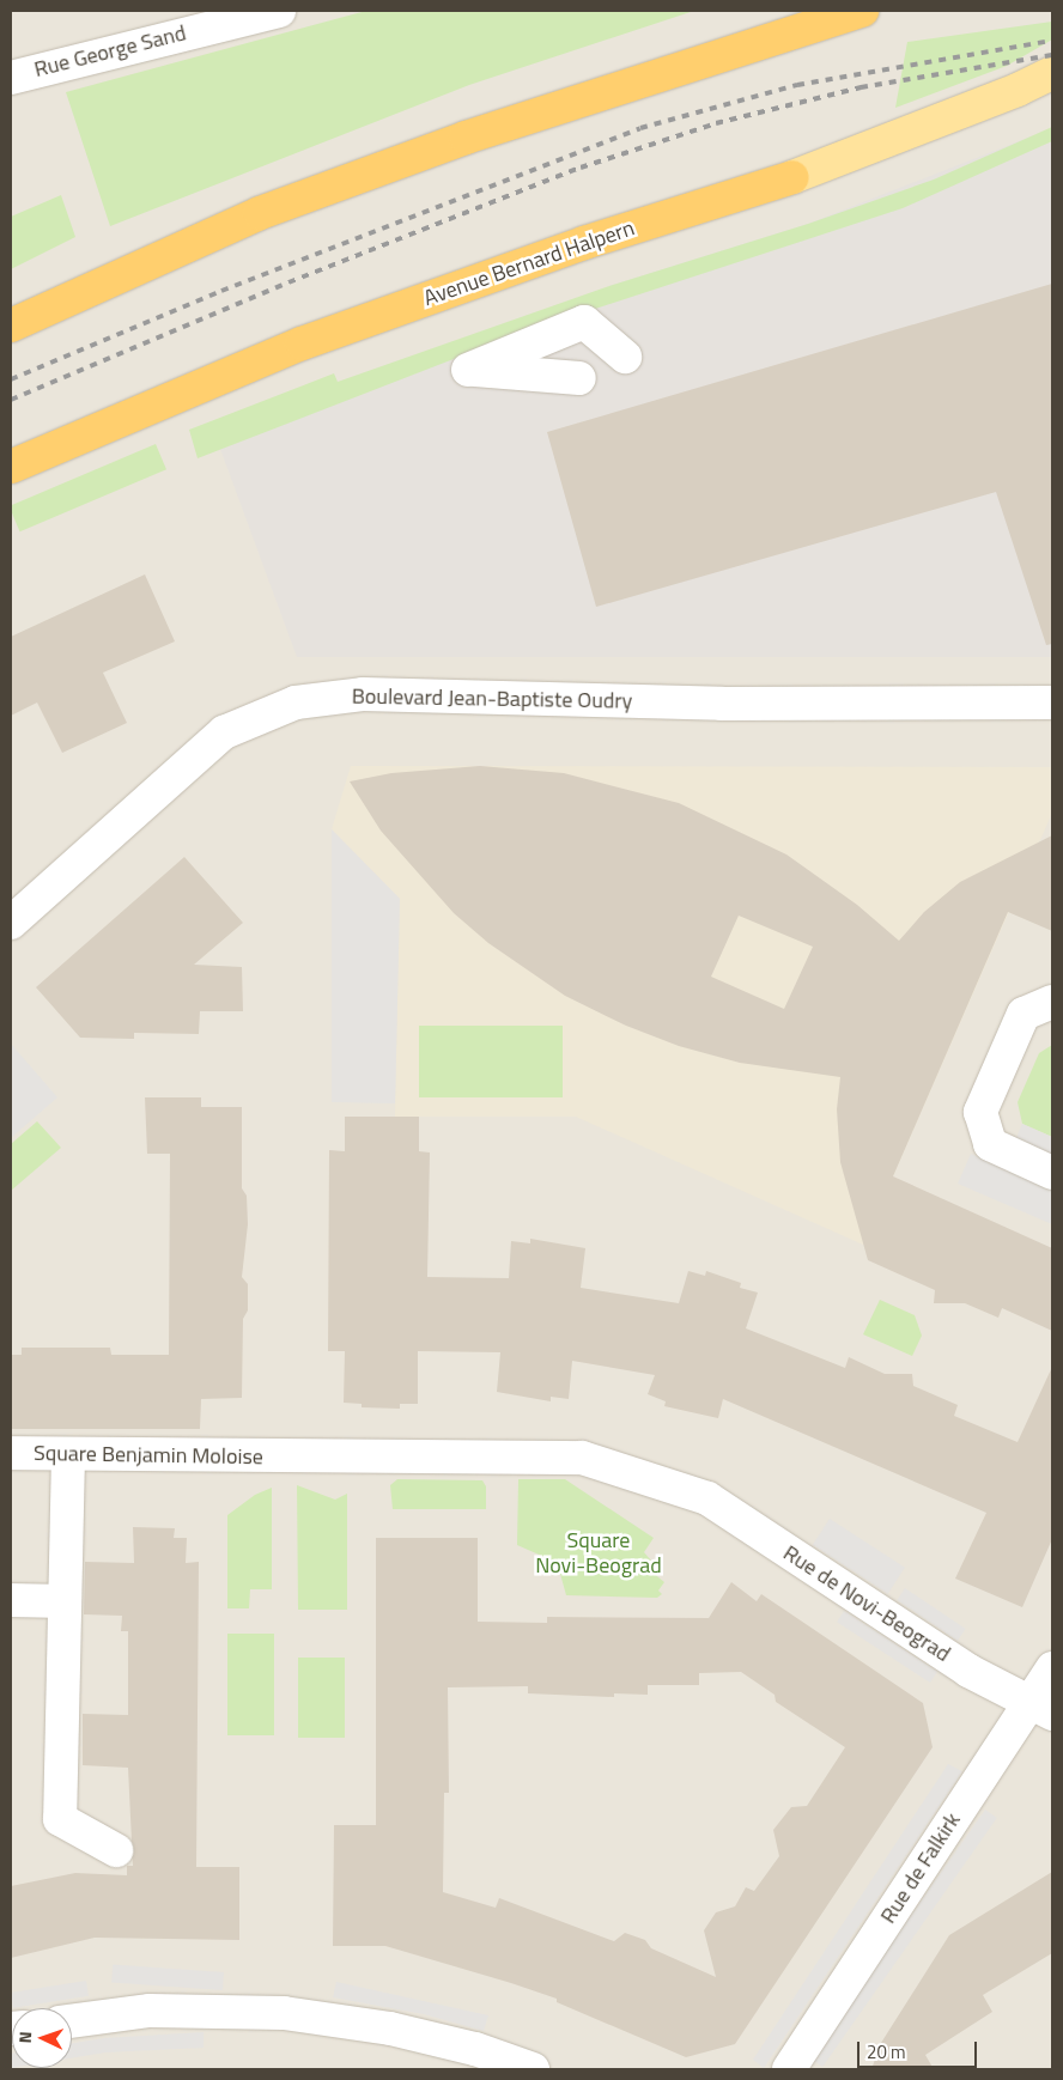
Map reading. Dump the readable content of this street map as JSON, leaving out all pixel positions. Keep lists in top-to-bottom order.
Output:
{
  "streets": {
    "highway": ["Avenue Bernard Halpern"],
    "street": [
      "Rue George Sand",
      "Boulevard Jean-Baptiste Oudry",
      "Square Benjamin Moloise",
      "Rue de Novi-Beograd",
      "Rue de Falkirk"
    ]
  },
  "crossings": [
    ["Square Benjamin Moloise", "Rue de Novi-Beograd"],
    ["Rue de Novi-Beograd", "Rue de Falkirk"]
  ],
  "parks": ["Square Novi-Beograd"],
  "scale_bar": "20 m",
  "north": "left"
}
